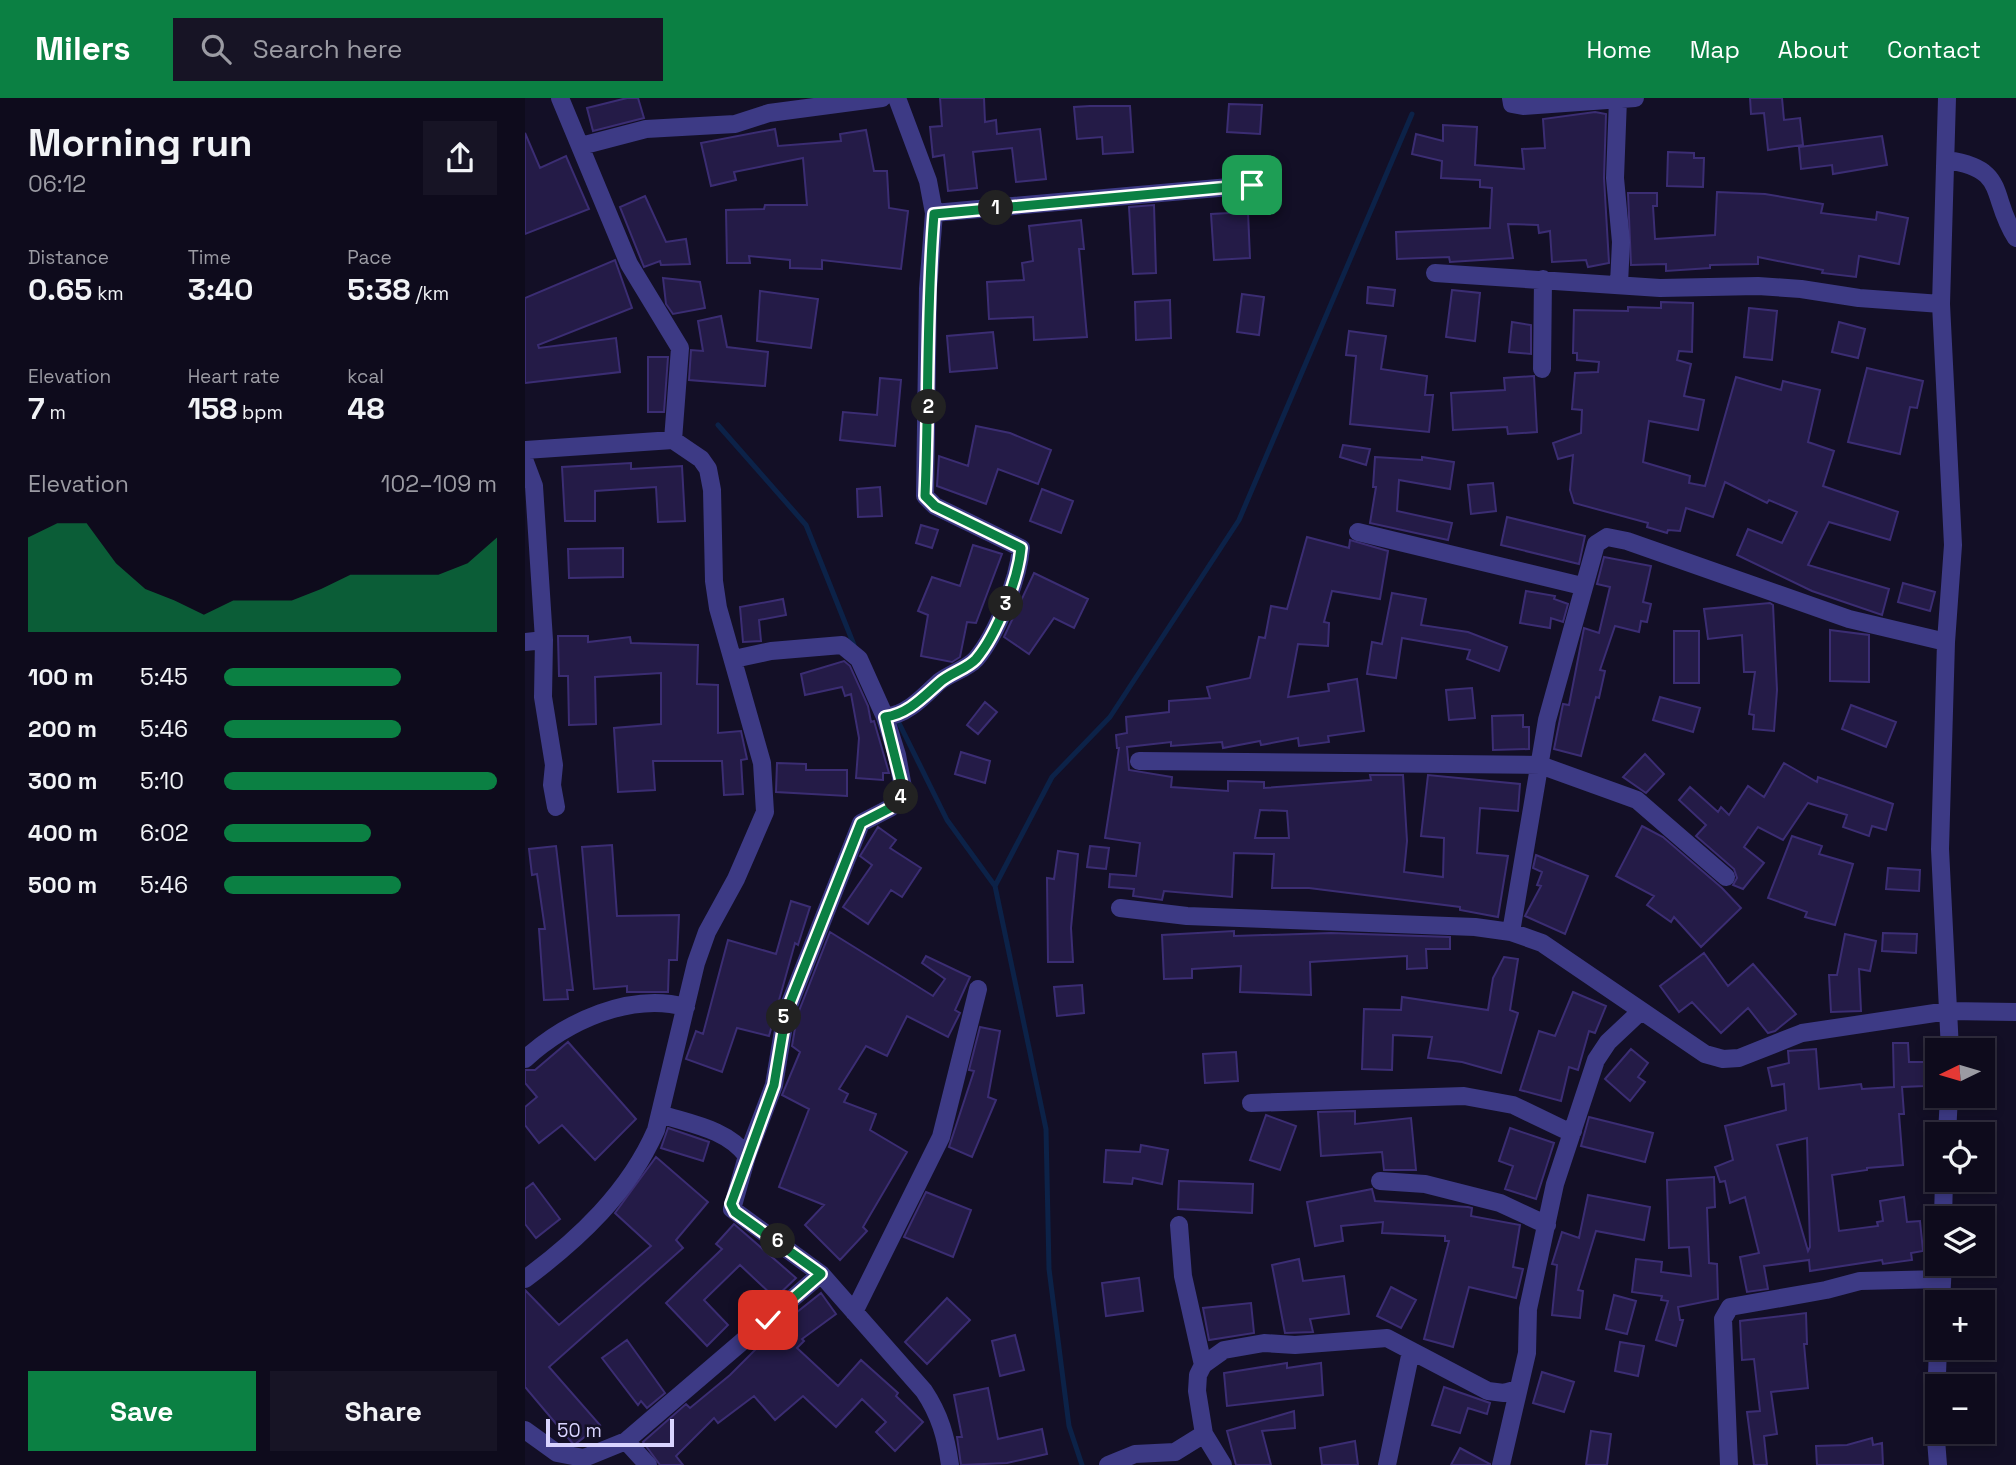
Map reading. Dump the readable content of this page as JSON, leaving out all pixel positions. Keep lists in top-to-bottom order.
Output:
{
  "scale_bar": "50 m",
  "north": "left",
  "page": {
    "header": "Milers",
    "search": "Search here",
    "nav": [
      "Home",
      "Map",
      "About",
      "Contact"
    ],
    "heading": ["Morning run", "06:12"],
    "pins": [
      "1",
      "2",
      "3",
      "4",
      "5",
      "6"
    ],
    "stats": [
      ["Distance", "0.65 km"],
      ["Time", "3:40"],
      ["Pace", "5:38 /km"],
      ["Elevation", "7 m"],
      ["Heart rate", "158 bpm"],
      ["kcal", "48"]
    ],
    "chart": ["Elevation", "102–109 m"],
    "list": [
      {
        "name": "100 m",
        "note": "5:45"
      },
      {
        "name": "200 m",
        "note": "5:46"
      },
      {
        "name": "300 m",
        "note": "5:10"
      },
      {
        "name": "400 m",
        "note": "6:02"
      },
      {
        "name": "500 m",
        "note": "5:46"
      }
    ],
    "map_buttons": ["+", "−"],
    "buttons": ["Save", "Share"],
    "scale": "50 m"
  }
}
